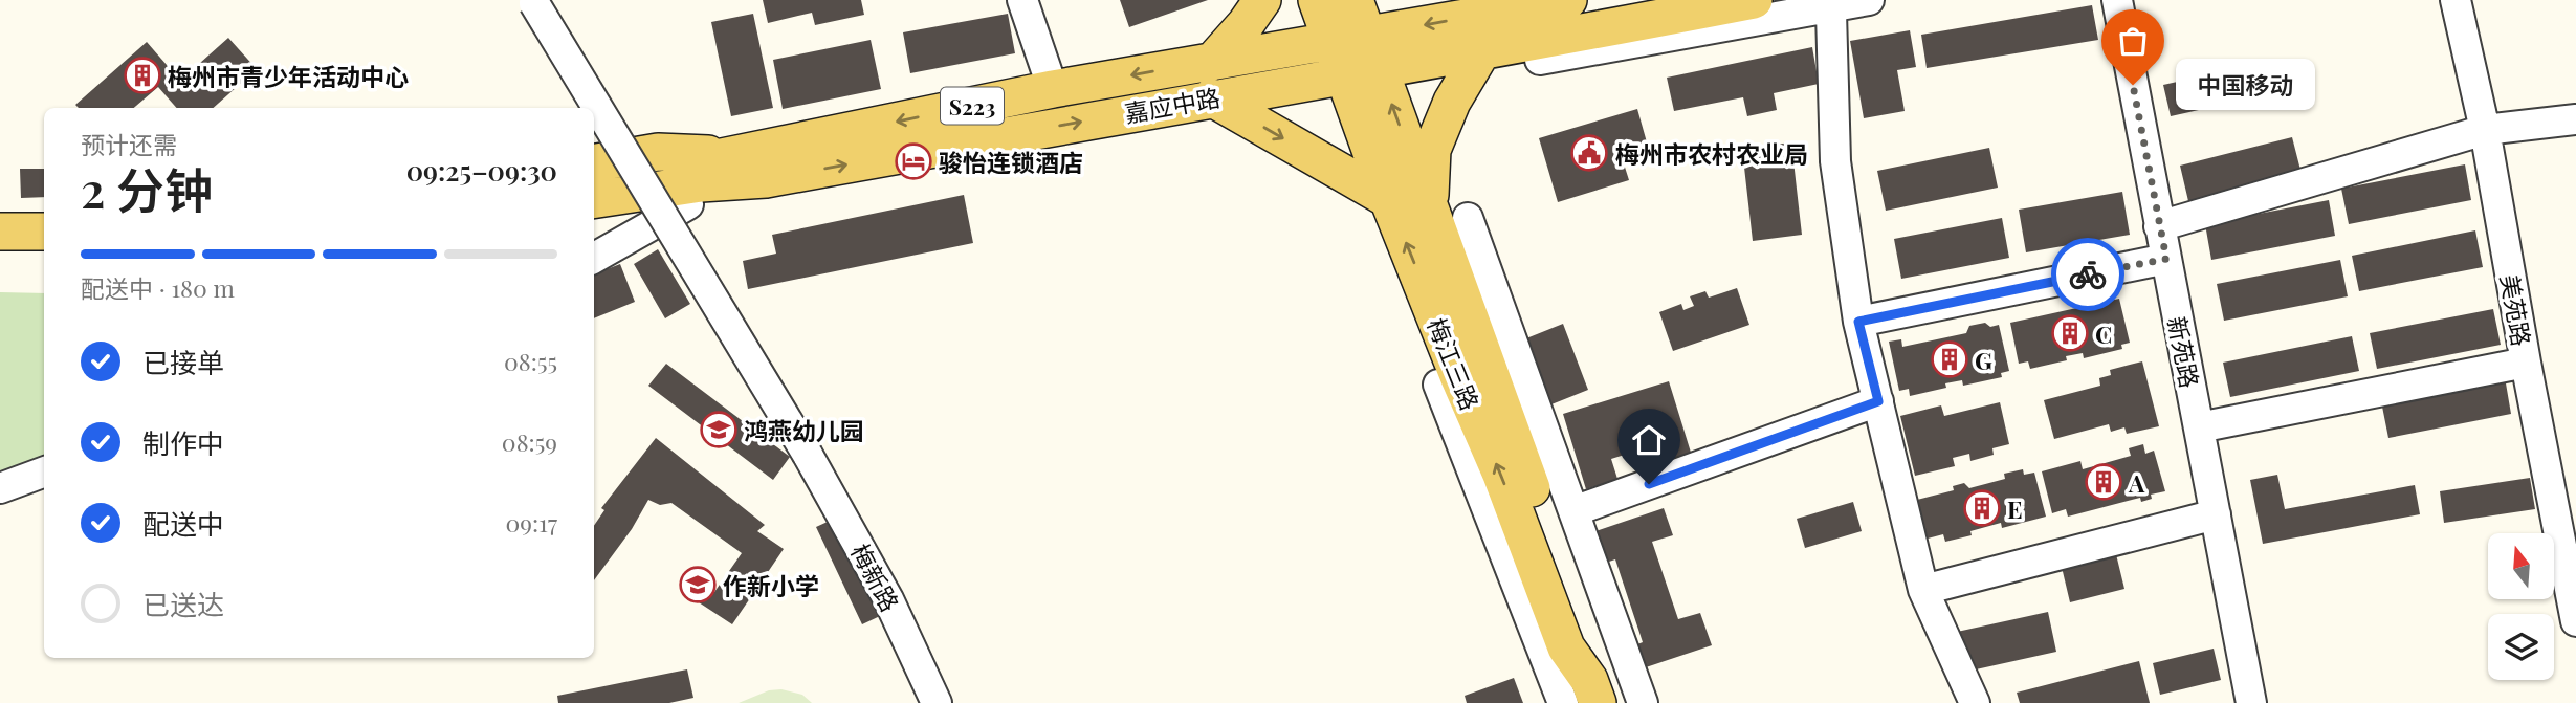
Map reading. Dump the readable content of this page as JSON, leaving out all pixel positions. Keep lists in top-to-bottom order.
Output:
{
  "streets": {
    "main road": ["嘉应中路", "S223", "梅江三路"],
    "street": ["美苑路", "新苑路", "梅新路"]
  },
  "crossings": [
    ["嘉应中路", "梅江三路"]
  ],
  "places": {
    "building": [
      "梅州市青少年活动中心",
      "C",
      "G",
      "A",
      "E"
    ],
    "other": ["中国移动"],
    "public building": ["梅州市农村农业局"],
    "hotel": ["骏怡连锁酒店"],
    "school or university": ["鸿燕幼儿园", "作新小学"]
  },
  "north": "top",
  "page": {
    "bubble": "中国移动",
    "heading": ["2 分钟", "预计还需", "09:25–09:30"],
    "bar": "配送中 · 180 m",
    "list": [
      ["已接单", "08:55"],
      ["制作中", "08:59"],
      ["配送中", "09:17"],
      "已送达"
    ]
  }
}
